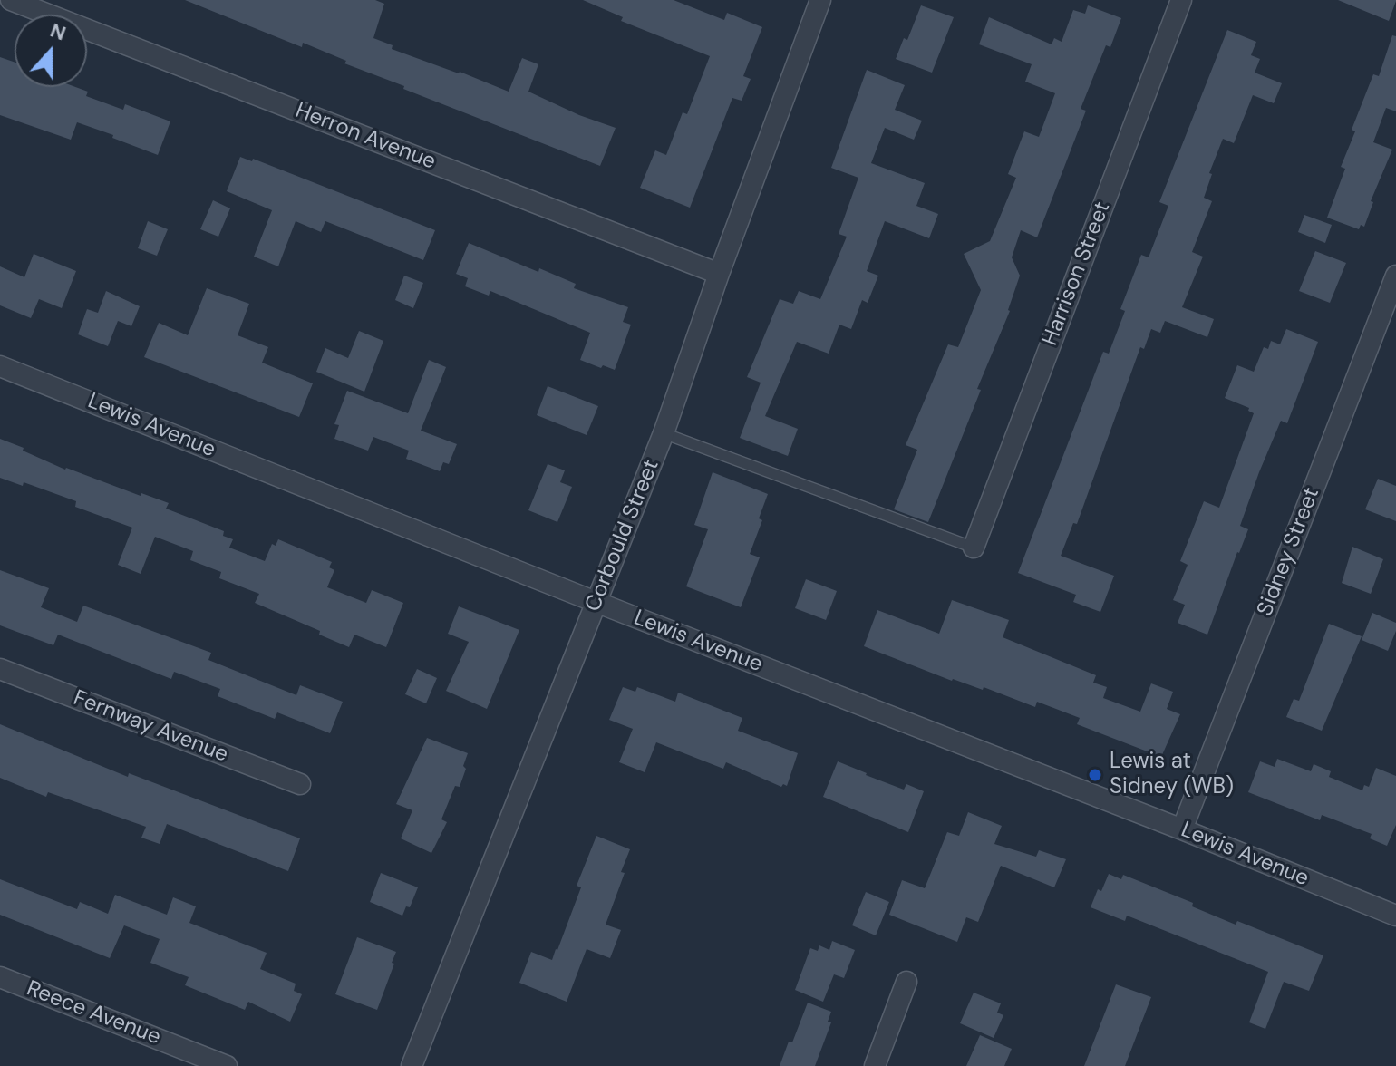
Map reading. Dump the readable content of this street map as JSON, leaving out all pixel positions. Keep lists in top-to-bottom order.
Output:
{
  "streets": {
    "street": [
      "Herron Avenue",
      "Harrison Street",
      "Lewis Avenue",
      "Corbould Street",
      "Sidney Street",
      "Fernway Avenue",
      "Reece Avenue"
    ]
  },
  "crossings": [
    ["Herron Avenue", "Corbould Street"],
    ["Lewis Avenue", "Corbould Street"],
    ["Lewis Avenue", "Sidney Street"]
  ],
  "places": ["Lewis at Sidney (WB)"],
  "north": "top"
}
